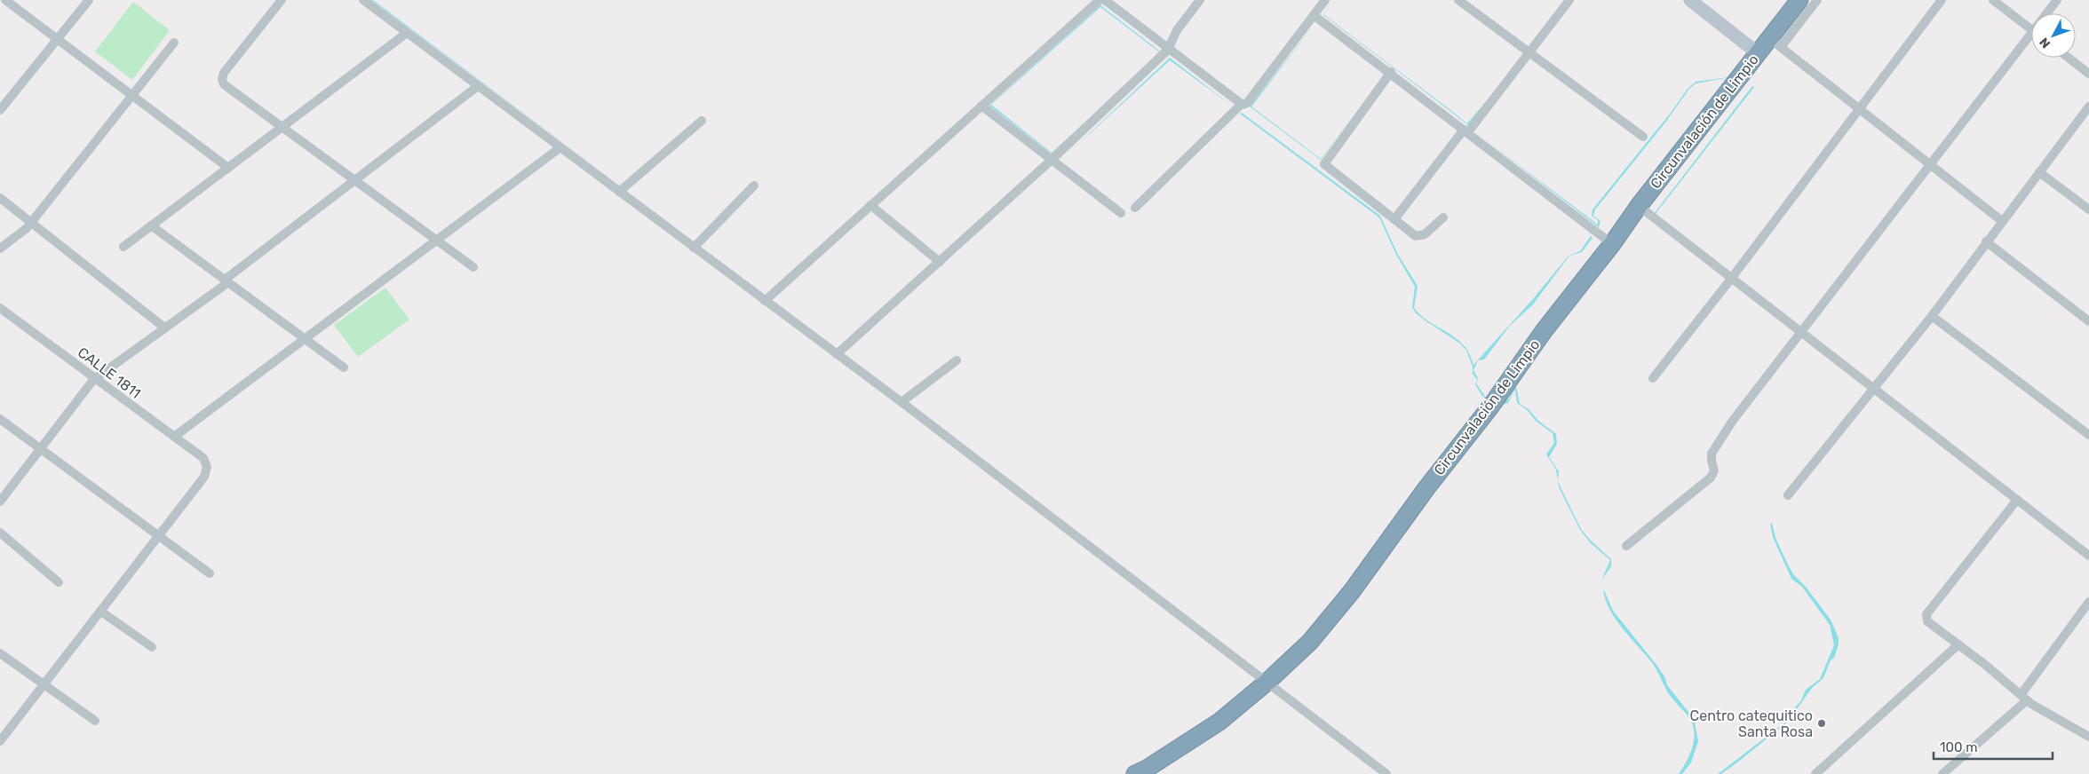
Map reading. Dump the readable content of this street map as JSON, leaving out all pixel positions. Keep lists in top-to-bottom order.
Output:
{
  "streets": {
    "highway": ["Circunvalación de Limpio"],
    "street": ["CALLE 1811"]
  },
  "places": ["Centro catequitico Santa Rosa"],
  "scale_bar": "100 m",
  "north": "bottom left"
}
